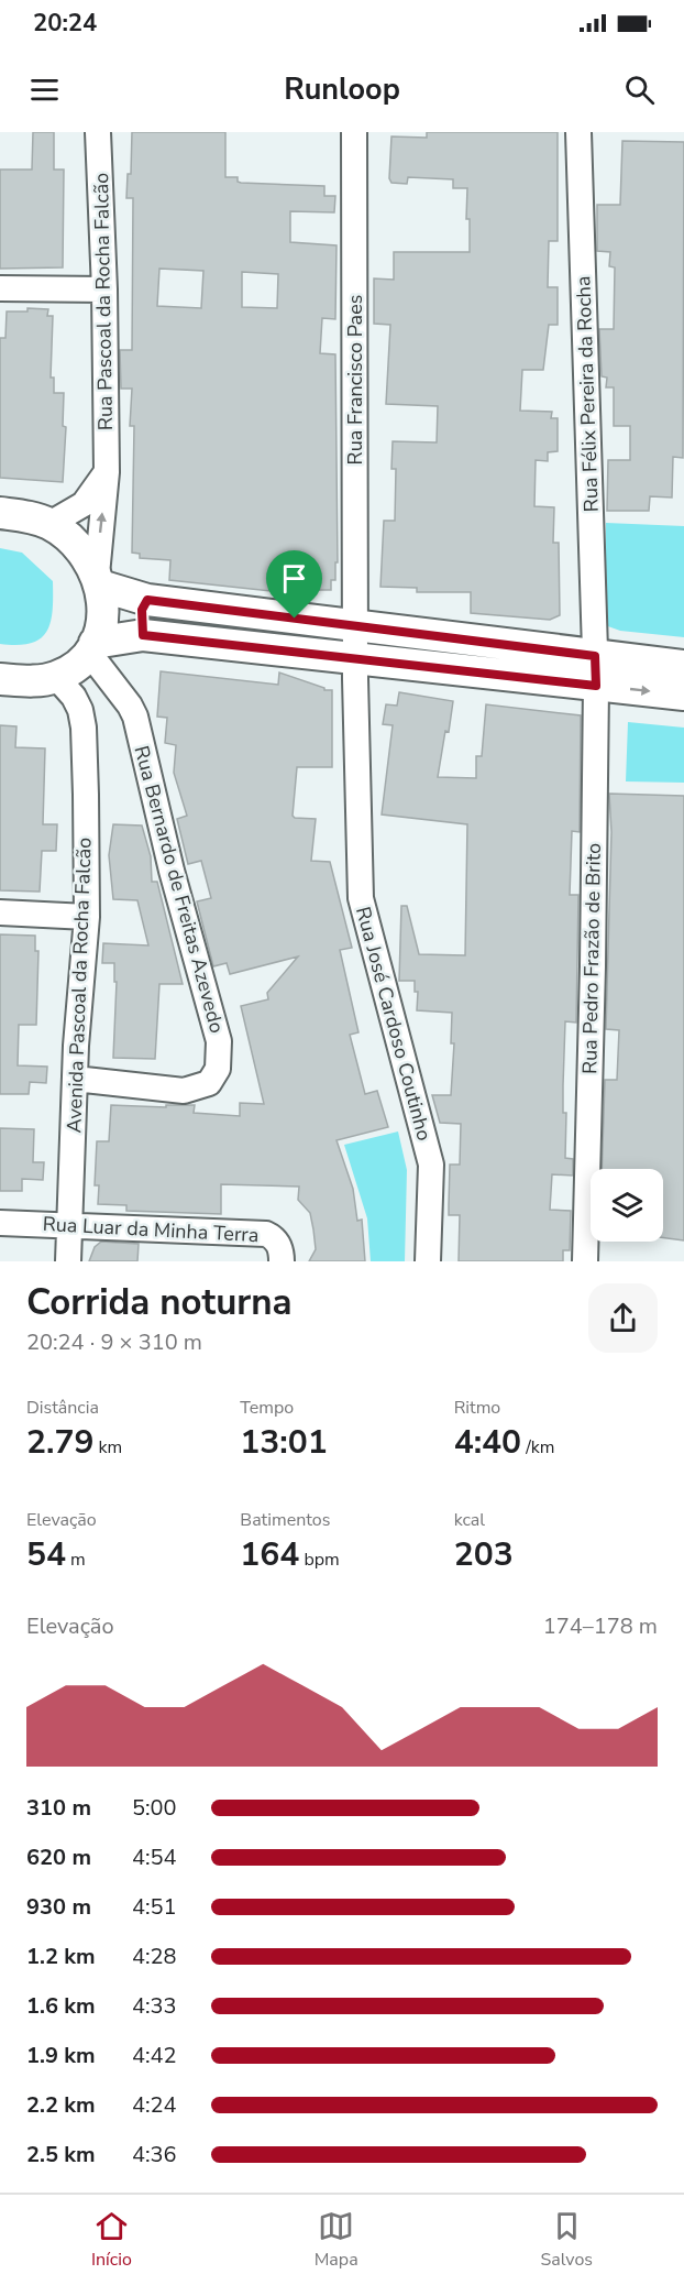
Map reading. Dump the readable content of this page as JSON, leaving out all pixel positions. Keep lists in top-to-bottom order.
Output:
{
  "streets": {
    "street": [
      "Rua Pascoal da Rocha Falcão",
      "Rua Francisco Paes",
      "Rua Félix Pereira da Rocha",
      "Rua Bernardo de Freitas Azevedo",
      "Rua Pedro Frazão de Brito",
      "Avenida Pascoal da Rocha Falcão",
      "Rua José Cardoso Coutinho",
      "Rua Luar da Minha Terra"
    ]
  },
  "crossings": [
    ["Rua Francisco Paes", "Rua José Cardoso Coutinho"],
    ["Rua Félix Pereira da Rocha", "Rua Pedro Frazão de Brito"],
    ["Rua Bernardo de Freitas Azevedo", "Avenida Pascoal da Rocha Falcão"],
    ["Avenida Pascoal da Rocha Falcão", "Rua Luar da Minha Terra"]
  ],
  "page": {
    "status": "20:24",
    "header": "Runloop",
    "heading": ["Corrida noturna", "20:24 · 9 × 310 m"],
    "stats": [
      ["Distância", "2.79 km"],
      ["Tempo", "13:01"],
      ["Ritmo", "4:40 /km"],
      ["Elevação", "54 m"],
      ["Batimentos", "164 bpm"],
      ["kcal", "203"]
    ],
    "chart": ["Elevação", "174–178 m"],
    "list": [
      {
        "name": "310 m",
        "note": "5:00"
      },
      {
        "name": "620 m",
        "note": "4:54"
      },
      {
        "name": "930 m",
        "note": "4:51"
      },
      {
        "name": "1.2 km",
        "note": "4:28"
      },
      {
        "name": "1.6 km",
        "note": "4:33"
      },
      {
        "name": "1.9 km",
        "note": "4:42"
      },
      {
        "name": "2.2 km",
        "note": "4:24"
      },
      {
        "name": "2.5 km",
        "note": "4:36"
      }
    ],
    "tabs": ["Início", "Mapa", "Salvos"]
  }
}
